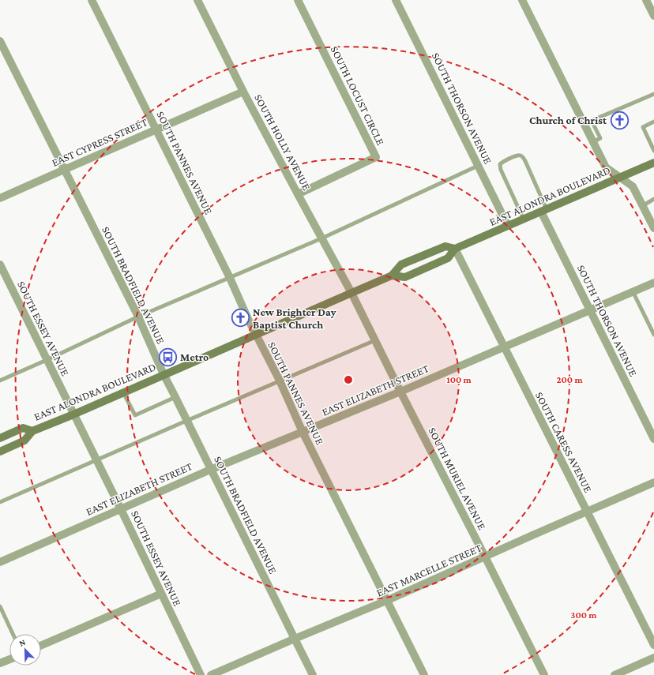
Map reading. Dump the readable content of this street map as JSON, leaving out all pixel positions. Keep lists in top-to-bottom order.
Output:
{
  "streets": {
    "main road": ["EAST ALONDRA BOULEVARD"],
    "street": [
      "SOUTH LOCUST CIRCLE",
      "SOUTH THORSON AVENUE",
      "EAST CYPRESS STREET",
      "SOUTH HOLLY AVENUE",
      "SOUTH PANNES AVENUE",
      "SOUTH BRADFIELD AVENUE",
      "SOUTH ESSEY AVENUE",
      "EAST ELIZABETH STREET",
      "SOUTH CARESS AVENUE",
      "SOUTH MURIEL AVENUE",
      "EAST MARCELLE STREET"
    ]
  },
  "crossings": [
    ["SOUTH LOCUST CIRCLE", "SOUTH HOLLY AVENUE"],
    ["SOUTH THORSON AVENUE", "EAST ALONDRA BOULEVARD"],
    ["SOUTH THORSON AVENUE", "EAST ELIZABETH STREET"],
    ["EAST CYPRESS STREET", "SOUTH HOLLY AVENUE"],
    ["EAST CYPRESS STREET", "SOUTH PANNES AVENUE"],
    ["EAST CYPRESS STREET", "SOUTH BRADFIELD AVENUE"],
    ["SOUTH HOLLY AVENUE", "EAST ALONDRA BOULEVARD"],
    ["SOUTH HOLLY AVENUE", "SOUTH MURIEL AVENUE"],
    ["SOUTH PANNES AVENUE", "EAST ALONDRA BOULEVARD"],
    ["SOUTH PANNES AVENUE", "EAST ELIZABETH STREET"],
    ["SOUTH PANNES AVENUE", "EAST MARCELLE STREET"],
    ["EAST ALONDRA BOULEVARD", "SOUTH BRADFIELD AVENUE"],
    ["EAST ALONDRA BOULEVARD", "SOUTH ESSEY AVENUE"],
    ["EAST ALONDRA BOULEVARD", "SOUTH CARESS AVENUE"],
    ["EAST ALONDRA BOULEVARD", "SOUTH MURIEL AVENUE"],
    ["SOUTH BRADFIELD AVENUE", "EAST ELIZABETH STREET"],
    ["SOUTH BRADFIELD AVENUE", "EAST MARCELLE STREET"],
    ["SOUTH ESSEY AVENUE", "EAST ELIZABETH STREET"],
    ["EAST ELIZABETH STREET", "SOUTH CARESS AVENUE"],
    ["EAST ELIZABETH STREET", "SOUTH MURIEL AVENUE"],
    ["SOUTH CARESS AVENUE", "EAST MARCELLE STREET"],
    ["SOUTH MURIEL AVENUE", "EAST MARCELLE STREET"]
  ],
  "places": {
    "church": ["Church of Christ", "New Brighter Day Baptist Church"],
    "bus stop": ["Metro"]
  },
  "north": "top left",
  "rings": ["100 m", "200 m", "300 m"]
}
